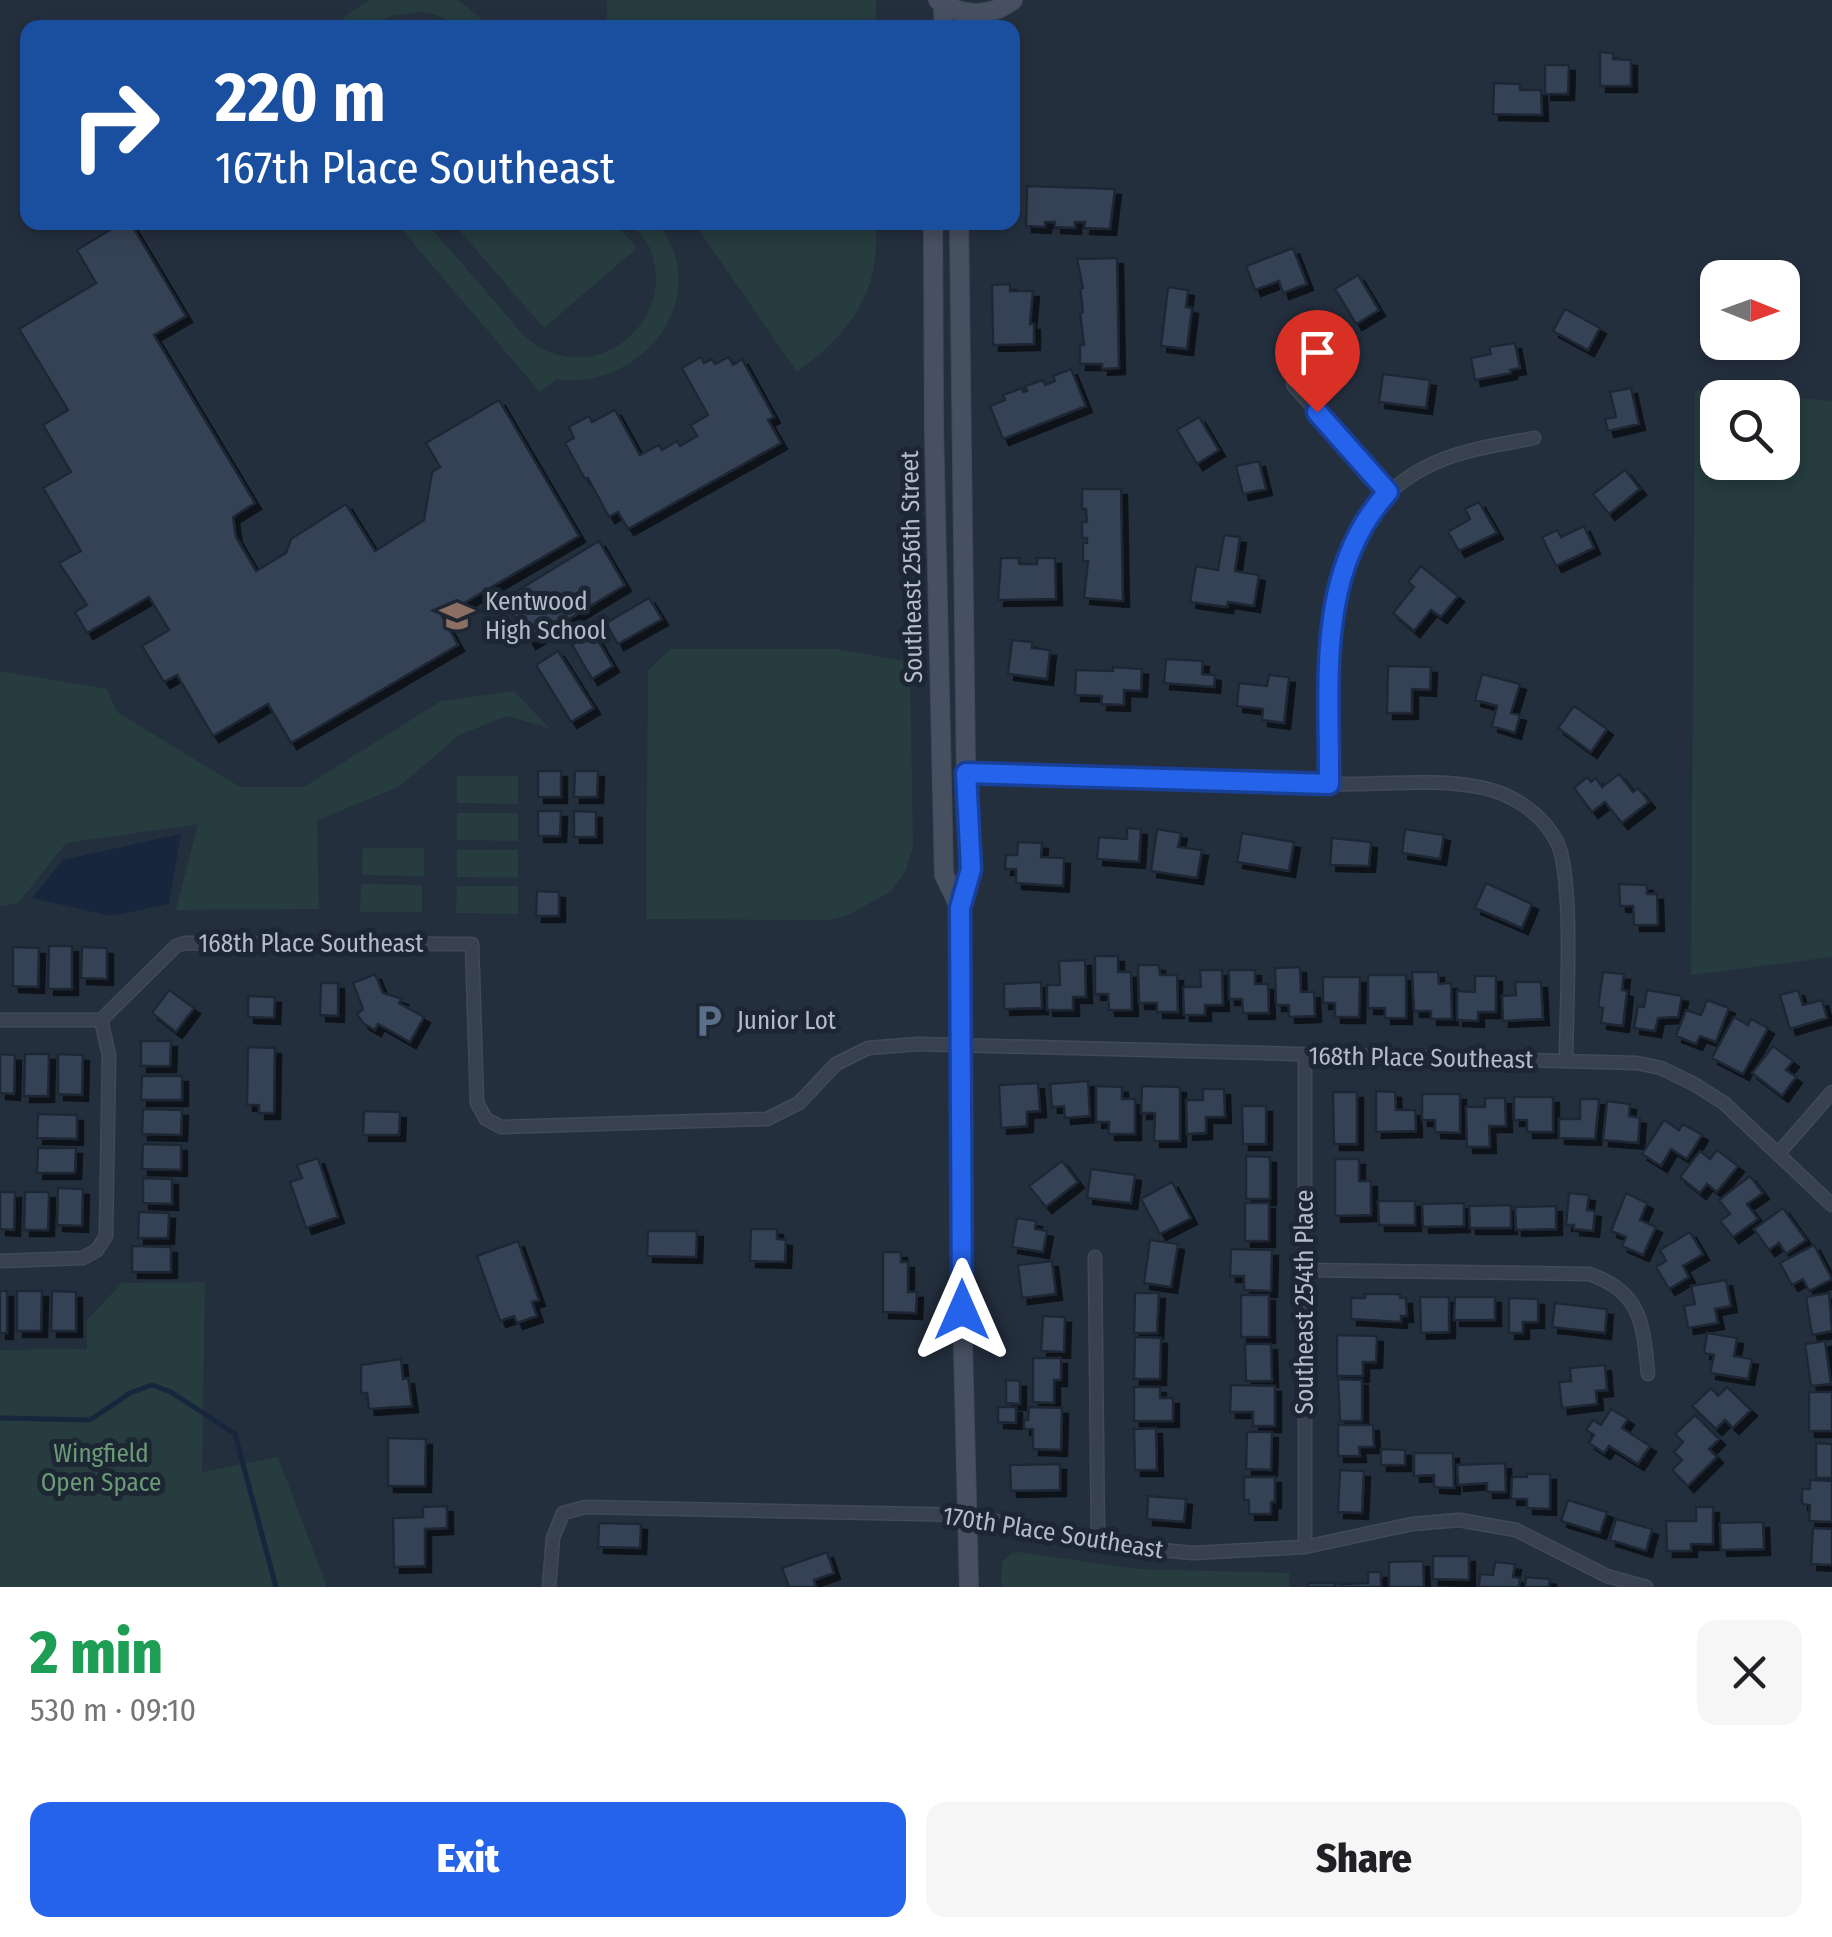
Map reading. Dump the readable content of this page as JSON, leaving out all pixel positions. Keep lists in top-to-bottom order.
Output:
{
  "streets": {
    "main road": ["Southeast 256th Street"],
    "street": ["168th Place Southeast", "Southeast 254th Place", "170th Place Southeast"]
  },
  "crossings": [
    ["Southeast 256th Street", "168th Place Southeast"],
    ["Southeast 256th Street", "170th Place Southeast"],
    ["168th Place Southeast", "Southeast 254th Place"],
    ["Southeast 254th Place", "170th Place Southeast"]
  ],
  "parks": ["Wingfield Open Space"],
  "places": {
    "school or university": ["Kentwood High School"],
    "parking": ["Junior Lot"]
  },
  "north": "right",
  "page": {
    "turn": ["220 m", "167th Place Southeast"],
    "heading": ["2 min", "530 m · 09:10"],
    "buttons": ["Exit", "Share"]
  }
}
